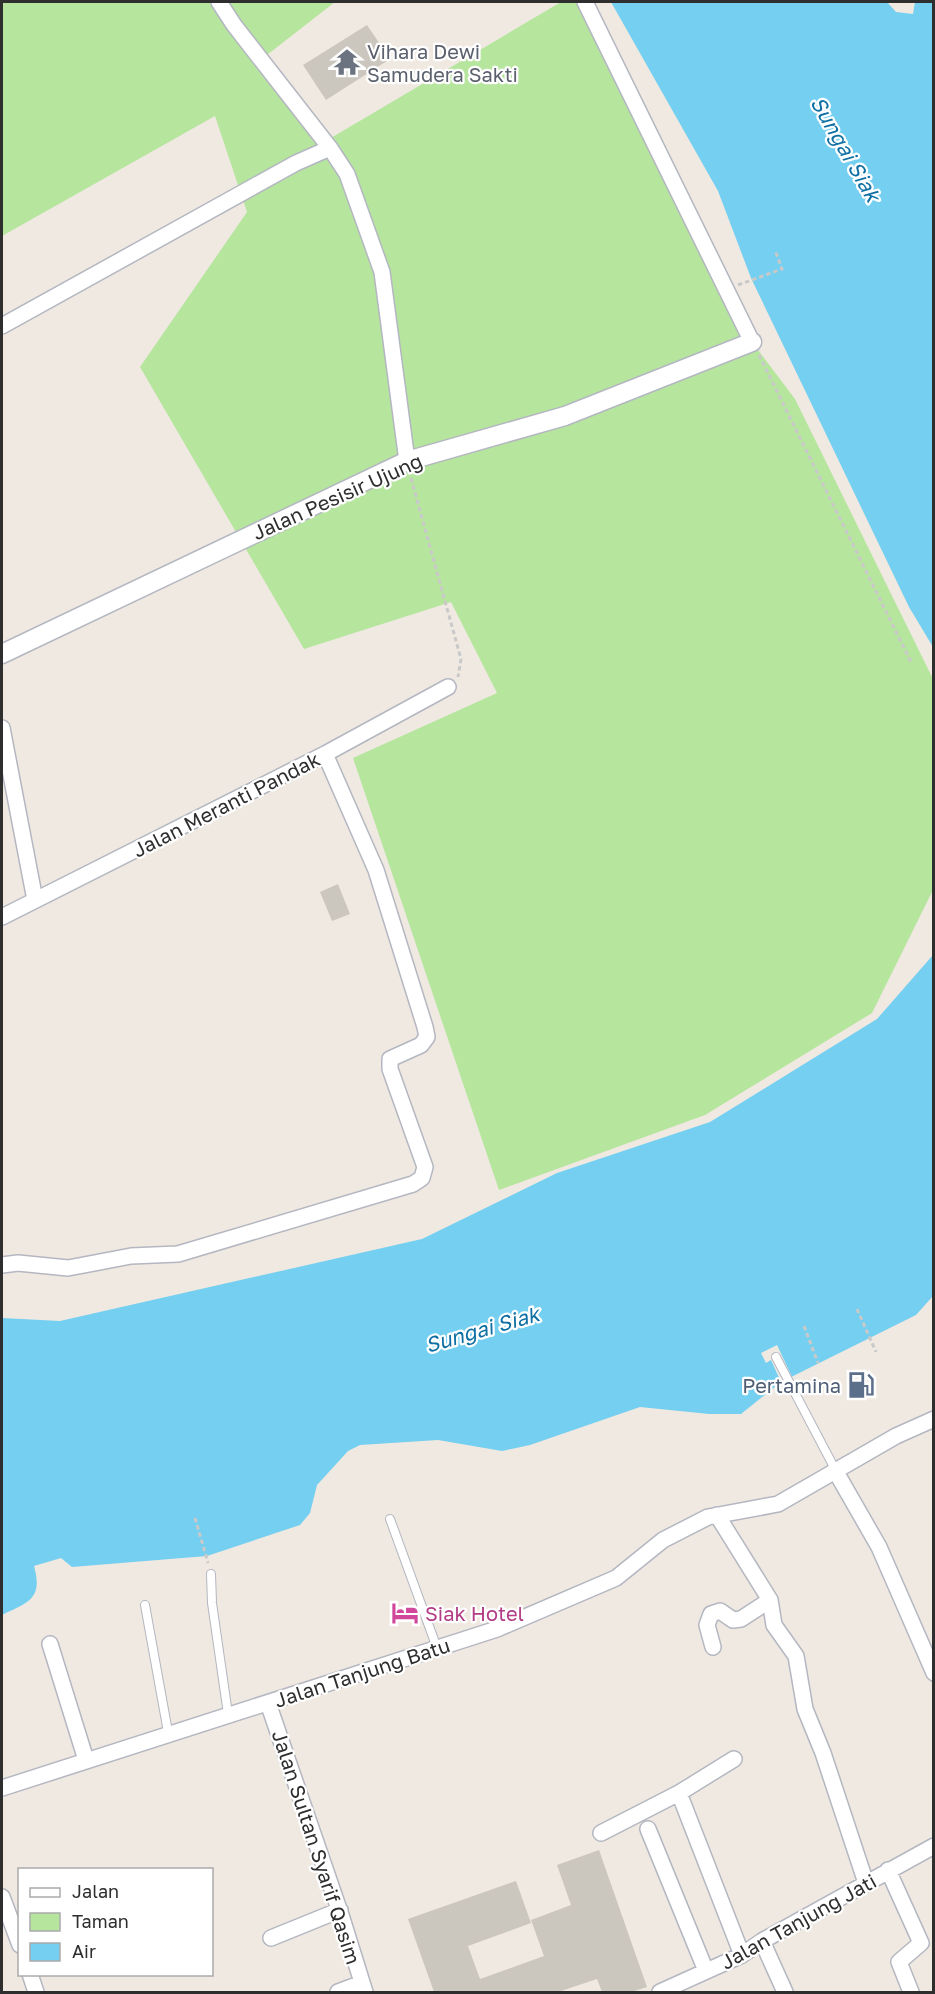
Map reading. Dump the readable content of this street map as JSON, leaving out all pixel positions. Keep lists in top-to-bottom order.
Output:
{
  "streets": {
    "street": [
      "Jalan Pesisir Ujung",
      "Jalan Meranti Pandak",
      "Jalan Tanjung Batu",
      "Jalan Sultan Syarif Qasim",
      "Jalan Tanjung Jati"
    ]
  },
  "crossings": [
    ["Jalan Tanjung Batu", "Jalan Sultan Syarif Qasim"]
  ],
  "water": ["Sungai Siak"],
  "places": {
    "temple": ["Vihara Dewi Samudera Sakti"],
    "fuel station": ["Pertamina"],
    "hotel": ["Siak Hotel"]
  },
  "legend": ["Jalan", "Taman", "Air"]
}
